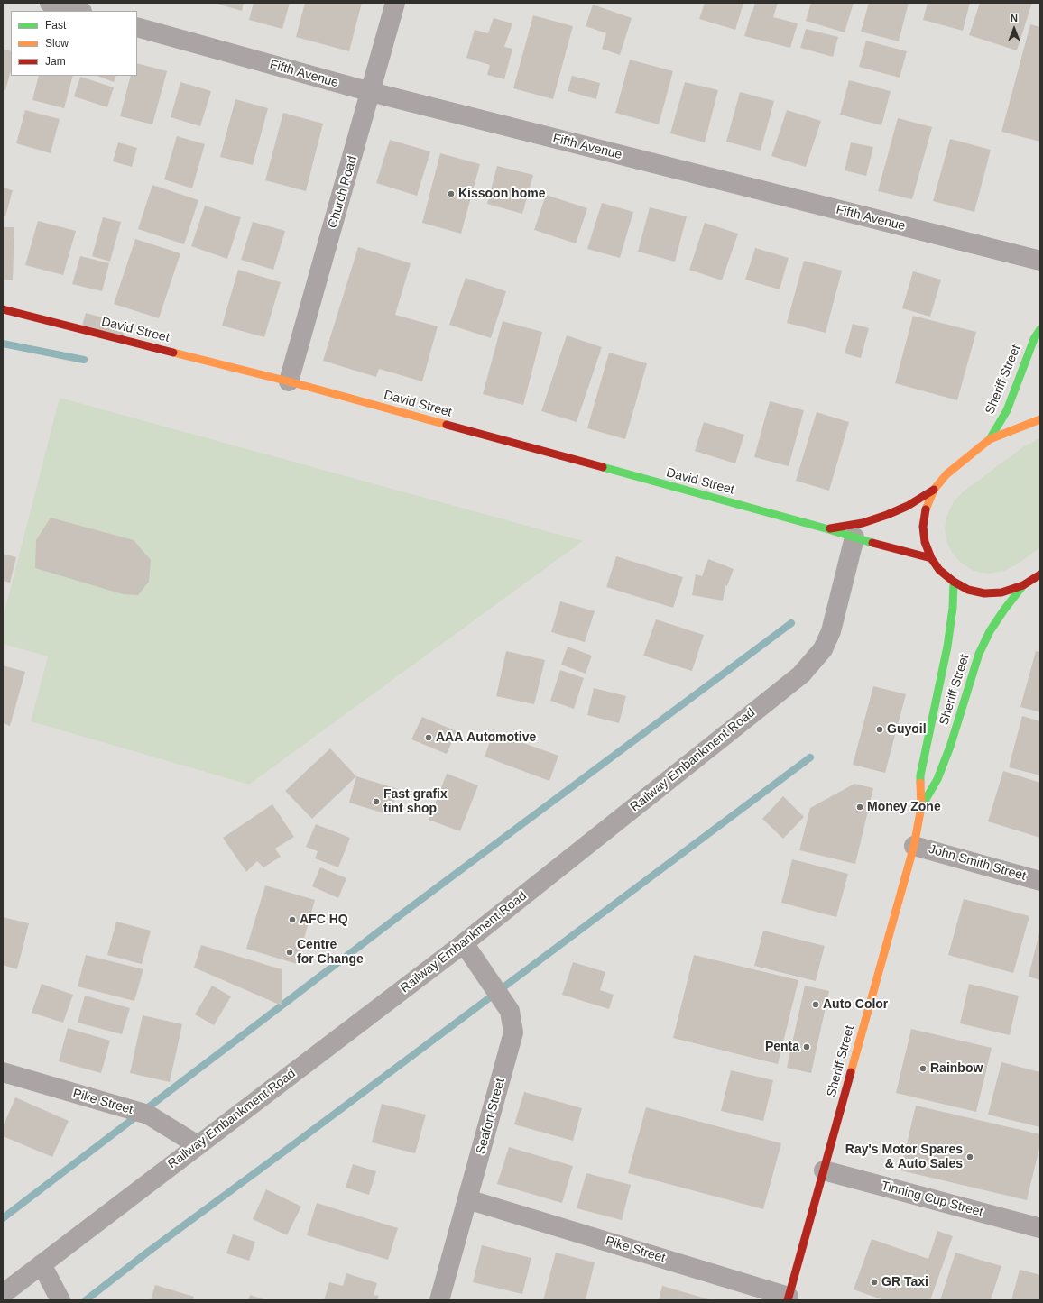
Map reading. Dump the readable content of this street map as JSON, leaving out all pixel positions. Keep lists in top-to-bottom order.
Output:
{
  "streets": {
    "main road": ["David Street", "Sheriff Street"],
    "street": [
      "Fifth Avenue",
      "Church Road",
      "Railway Embankment Road",
      "John Smith Street",
      "Pike Street",
      "Seafort Street",
      "Tinning Cup Street"
    ]
  },
  "crossings": [
    ["Fifth Avenue", "Church Road"],
    ["Church Road", "David Street"],
    ["David Street", "Railway Embankment Road"],
    ["Sheriff Street", "John Smith Street"],
    ["Sheriff Street", "Pike Street"],
    ["Sheriff Street", "Tinning Cup Street"],
    ["Railway Embankment Road", "Pike Street"],
    ["Railway Embankment Road", "Seafort Street"],
    ["Pike Street", "Seafort Street"]
  ],
  "places": [
    "Kissoon home",
    "Guyoil",
    "AAA Automotive",
    "Fast grafix tint shop",
    "Money Zone",
    "AFC HQ",
    "Centre for Change",
    "Auto Color",
    "Penta",
    "Rainbow",
    "Ray's Motor Spares & Auto Sales",
    "GR Taxi"
  ],
  "legend": ["Fast", "Slow", "Jam"],
  "north": "top"
}
